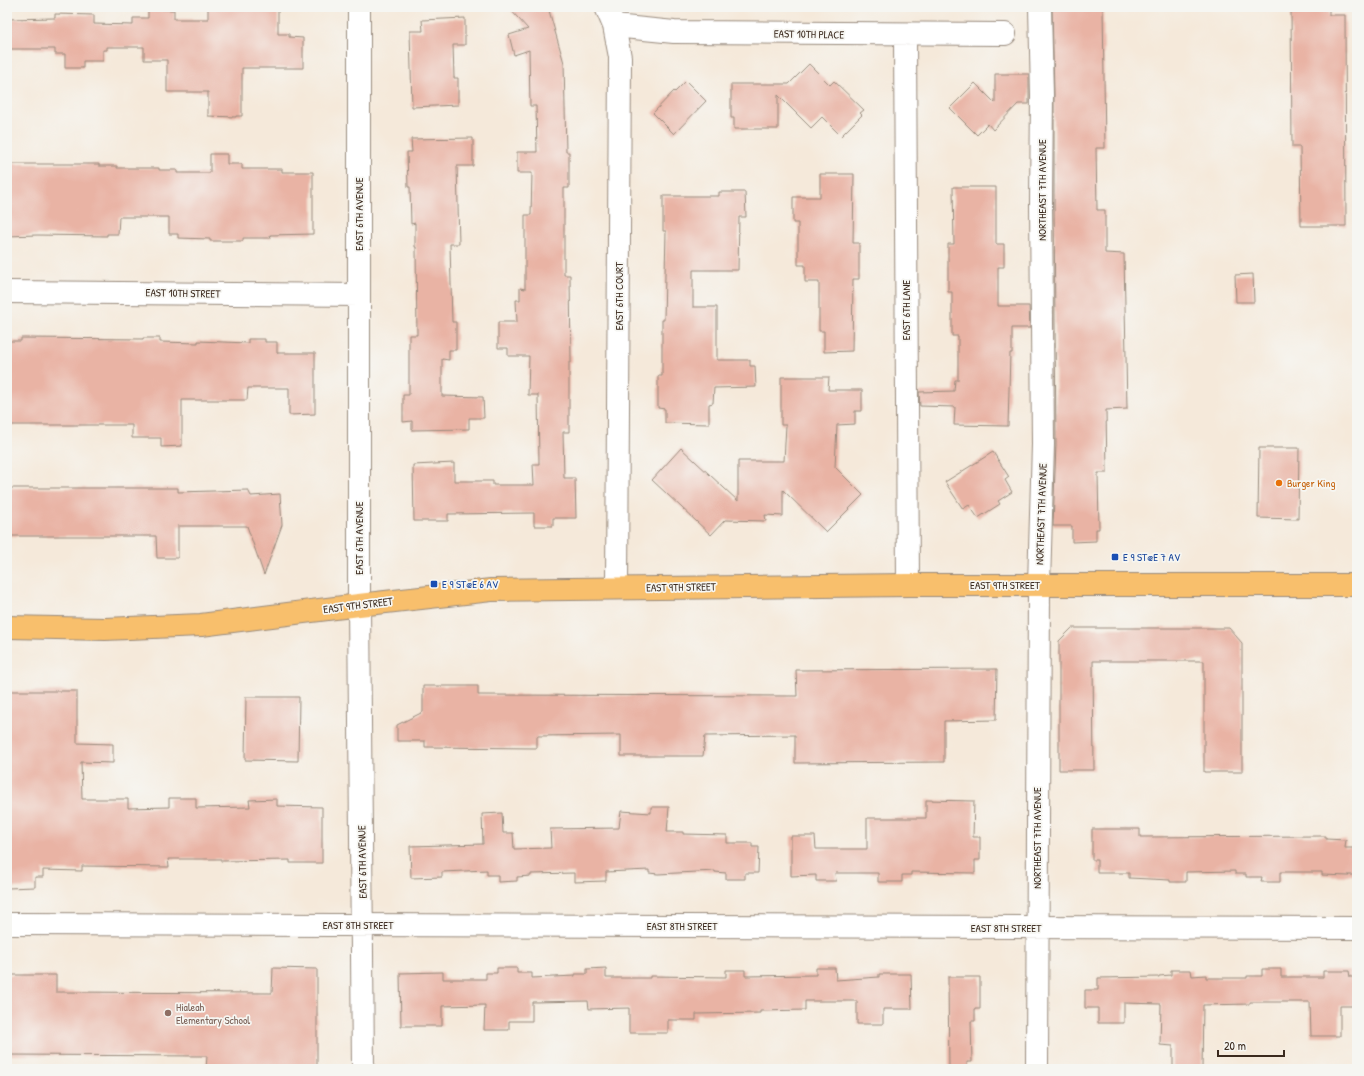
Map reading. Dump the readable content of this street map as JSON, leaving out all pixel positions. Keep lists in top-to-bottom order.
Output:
{
  "streets": {
    "main road": ["EAST 9TH STREET"],
    "street": [
      "EAST 10TH PLACE",
      "NORTHEAST 7TH AVENUE",
      "EAST 6TH AVENUE",
      "EAST 10TH STREET",
      "EAST 6TH COURT",
      "EAST 6TH LANE",
      "EAST 8TH STREET"
    ]
  },
  "crossings": [
    ["EAST 10TH PLACE", "EAST 6TH COURT"],
    ["EAST 10TH PLACE", "EAST 6TH LANE"],
    ["NORTHEAST 7TH AVENUE", "EAST 9TH STREET"],
    ["NORTHEAST 7TH AVENUE", "EAST 8TH STREET"],
    ["EAST 6TH AVENUE", "EAST 10TH STREET"],
    ["EAST 6TH AVENUE", "EAST 9TH STREET"],
    ["EAST 6TH AVENUE", "EAST 8TH STREET"],
    ["EAST 6TH COURT", "EAST 9TH STREET"],
    ["EAST 6TH LANE", "EAST 9TH STREET"]
  ],
  "places": {
    "other": ["Burger King", "Hialeah Elementary School"],
    "transit": ["E 9 ST@E 7 AV", "E 9 ST@E 6 AV"]
  },
  "scale_bar": "20 m"
}
